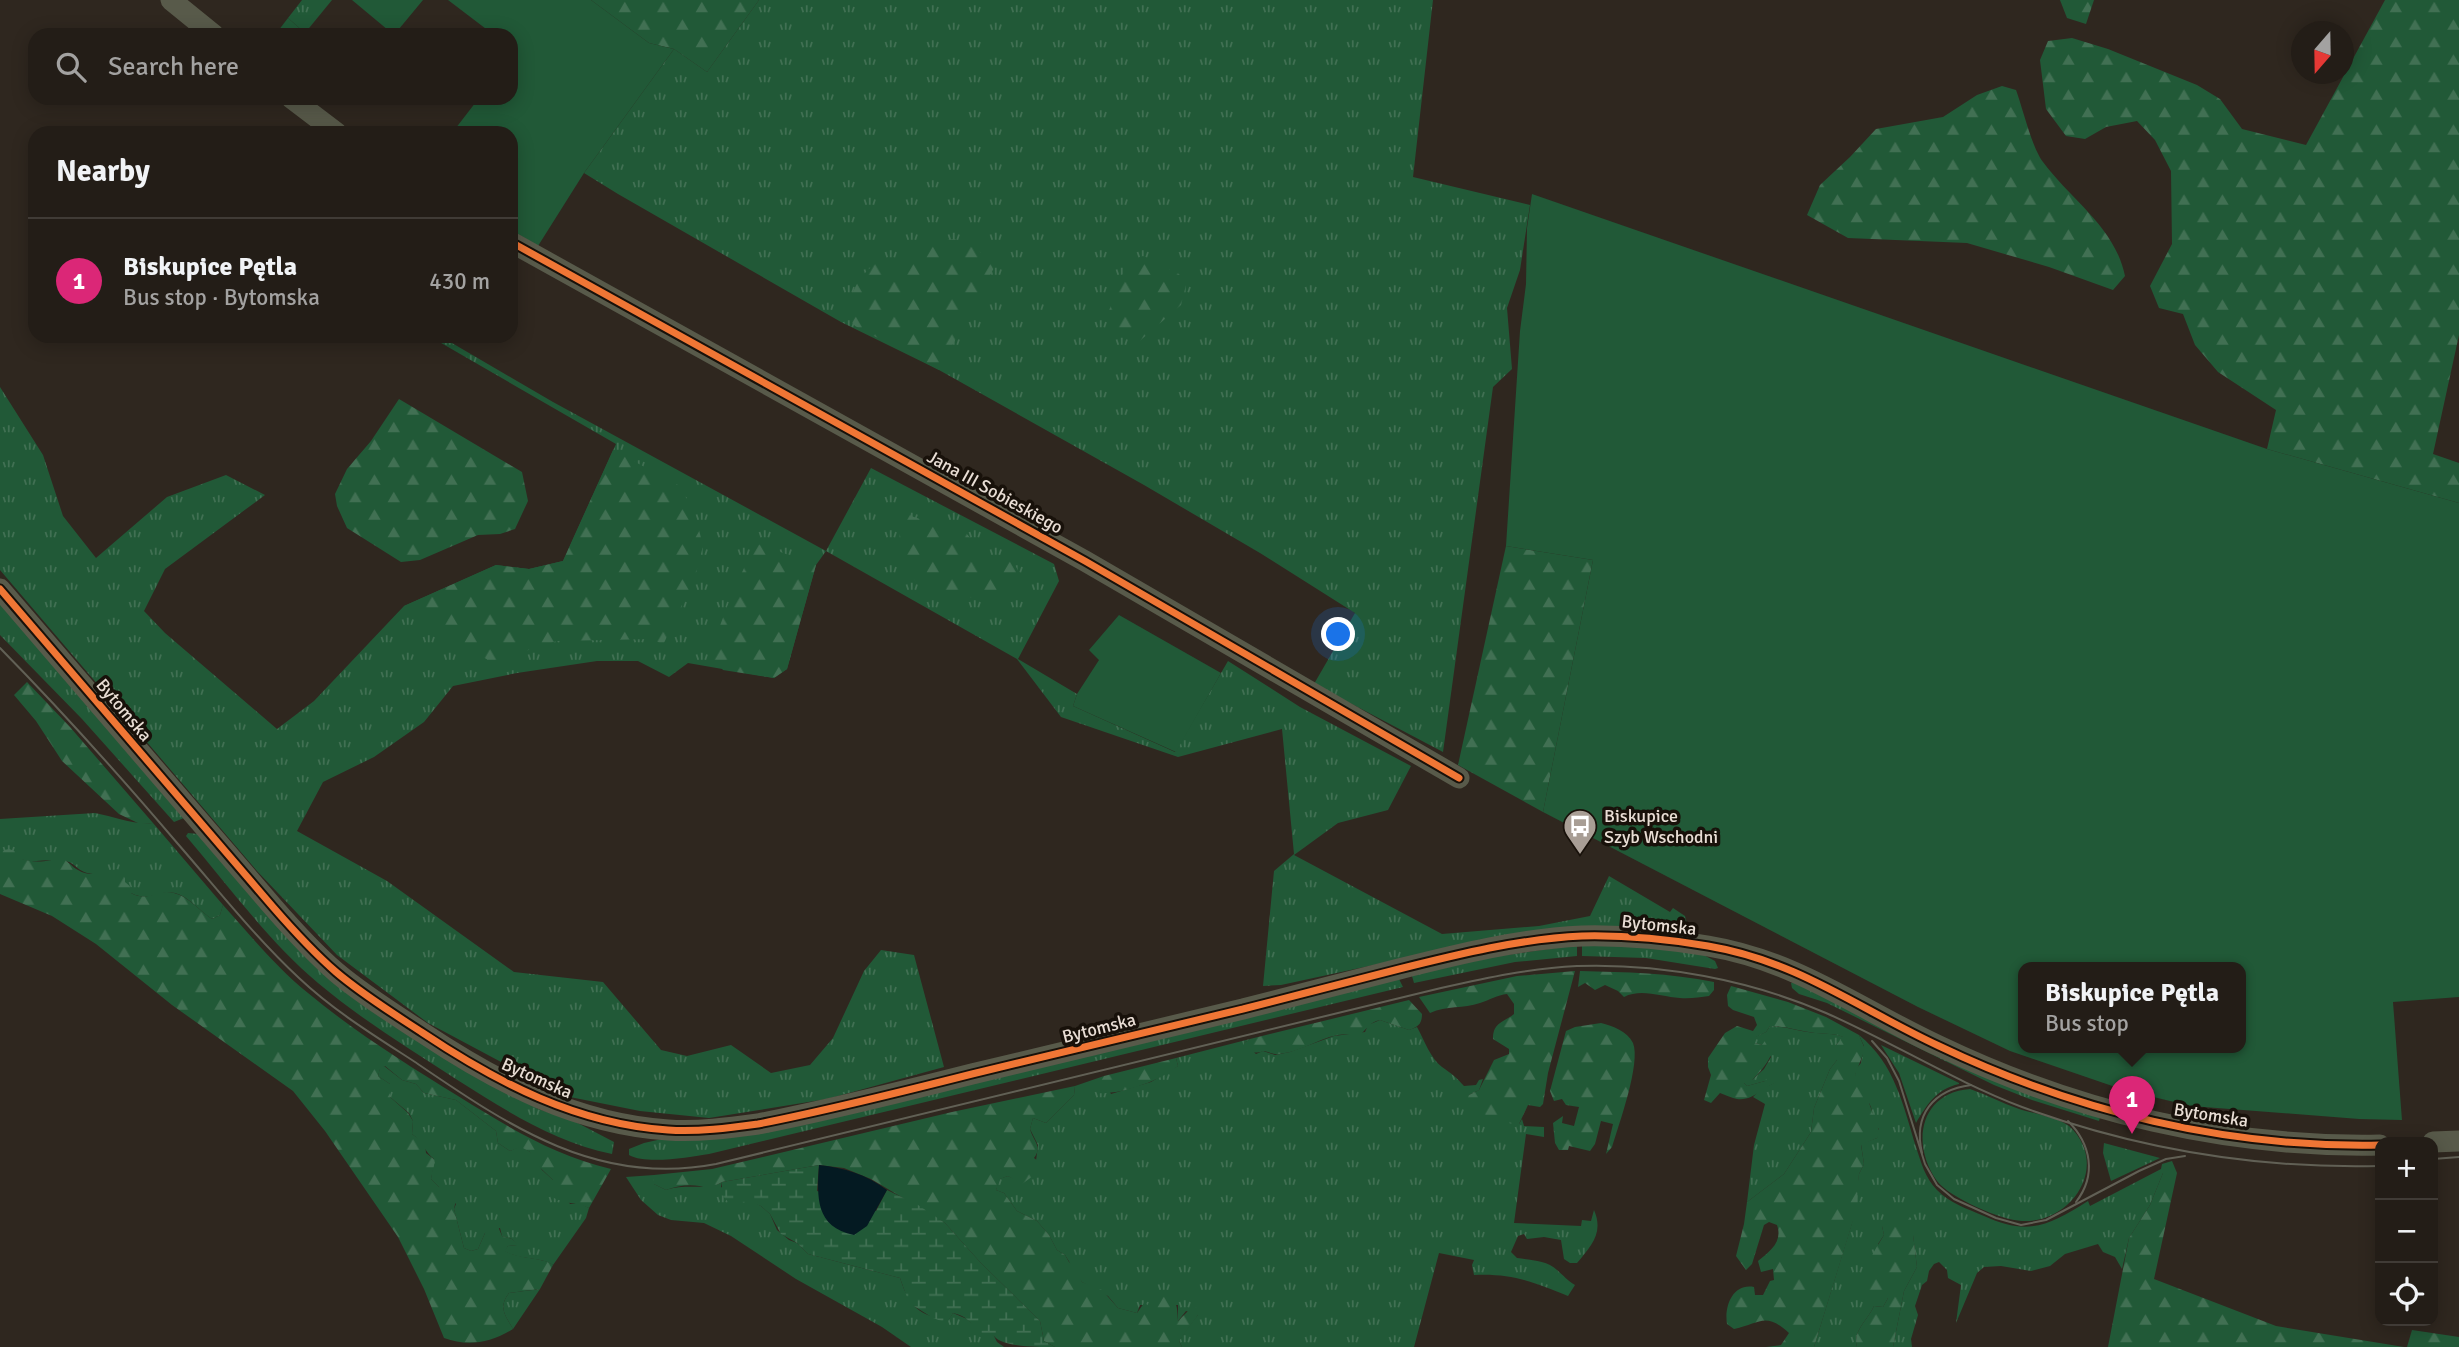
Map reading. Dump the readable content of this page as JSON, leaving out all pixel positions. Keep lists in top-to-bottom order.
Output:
{
  "streets": {
    "street": ["Jana III Sobieskiego", "Bytomska"]
  },
  "places": {
    "bus stop": ["Biskupice Szyb Wschodni"]
  },
  "north": "bottom",
  "page": {
    "search": "Search here",
    "heading": "Nearby",
    "list": [
      {
        "mark": "1",
        "name": "Biskupice Pętla",
        "note": "Bus stop · Bytomska",
        "value": "430 m"
      }
    ],
    "popup": ["Biskupice Pętla", "Bus stop"],
    "pins": "1",
    "map_buttons": ["+", "−"]
  }
}
